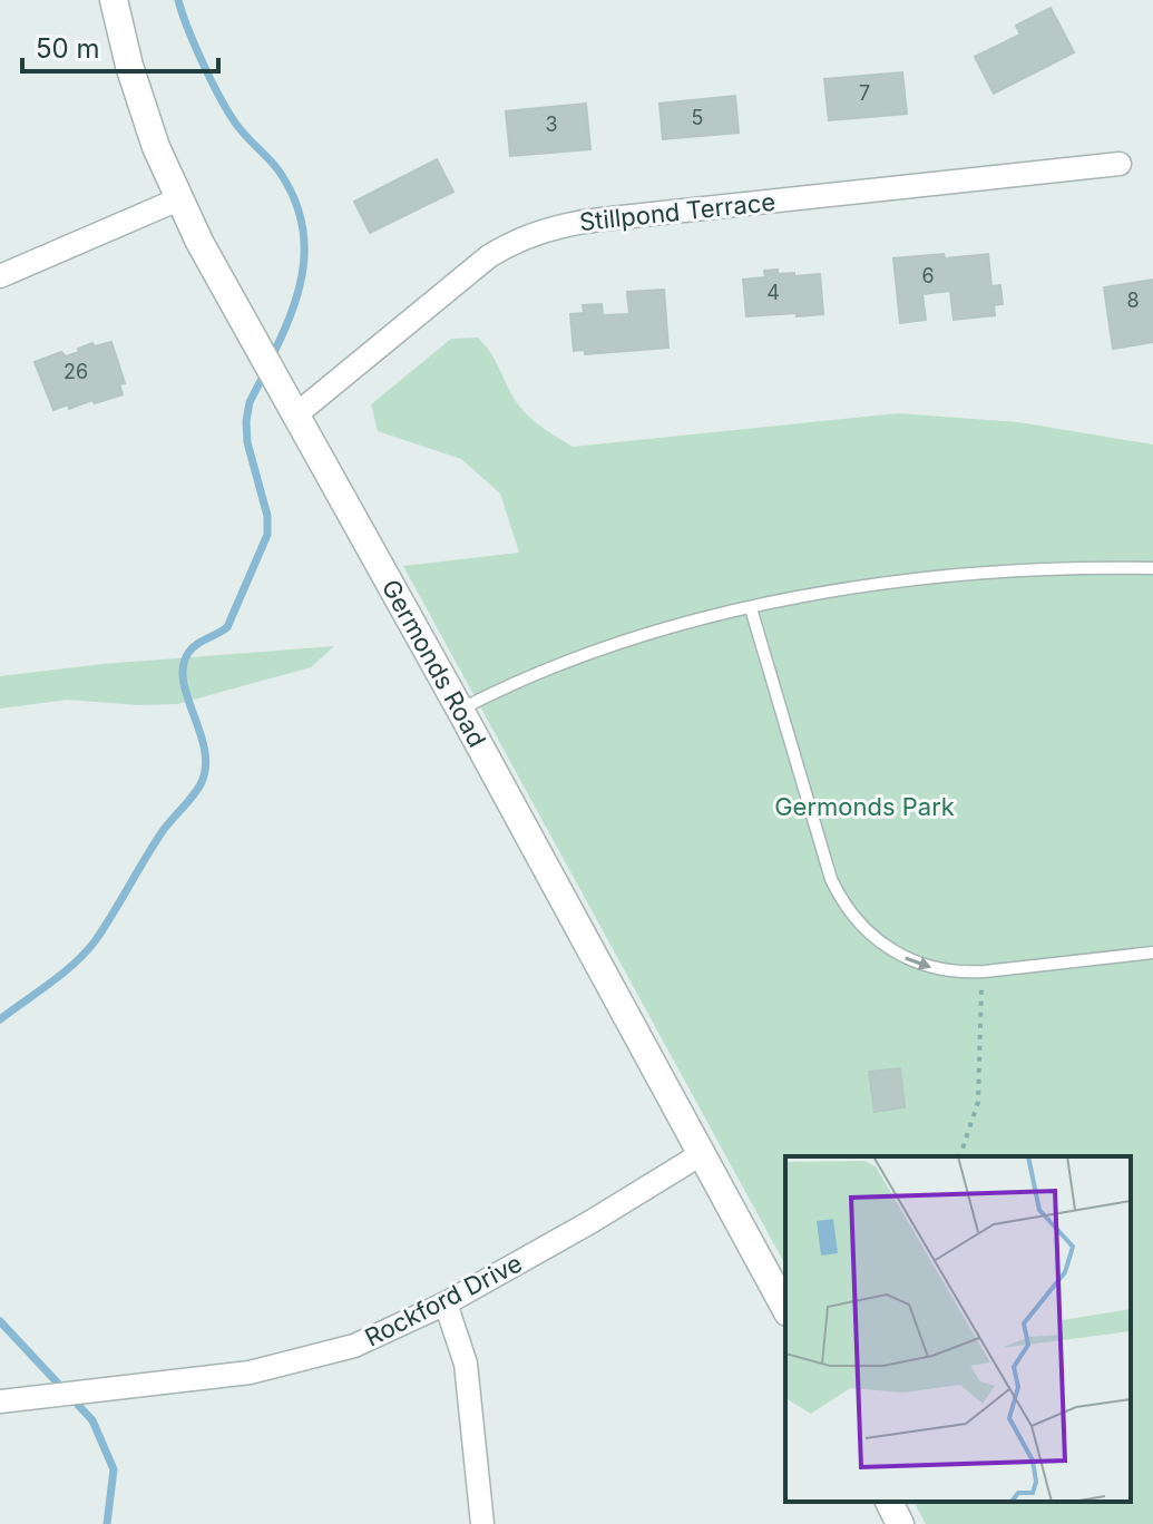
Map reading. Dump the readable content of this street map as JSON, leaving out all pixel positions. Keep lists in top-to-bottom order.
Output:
{
  "streets": {
    "street": ["Stillpond Terrace", "Germonds Road", "Rockford Drive"]
  },
  "crossings": [
    ["Stillpond Terrace", "Germonds Road"],
    ["Germonds Road", "Rockford Drive"]
  ],
  "parks": ["Germonds Park"],
  "house_numbers": [
    "7",
    "5",
    "3",
    "6",
    "4",
    "8",
    "26"
  ],
  "scale_bar": "50 m"
}
